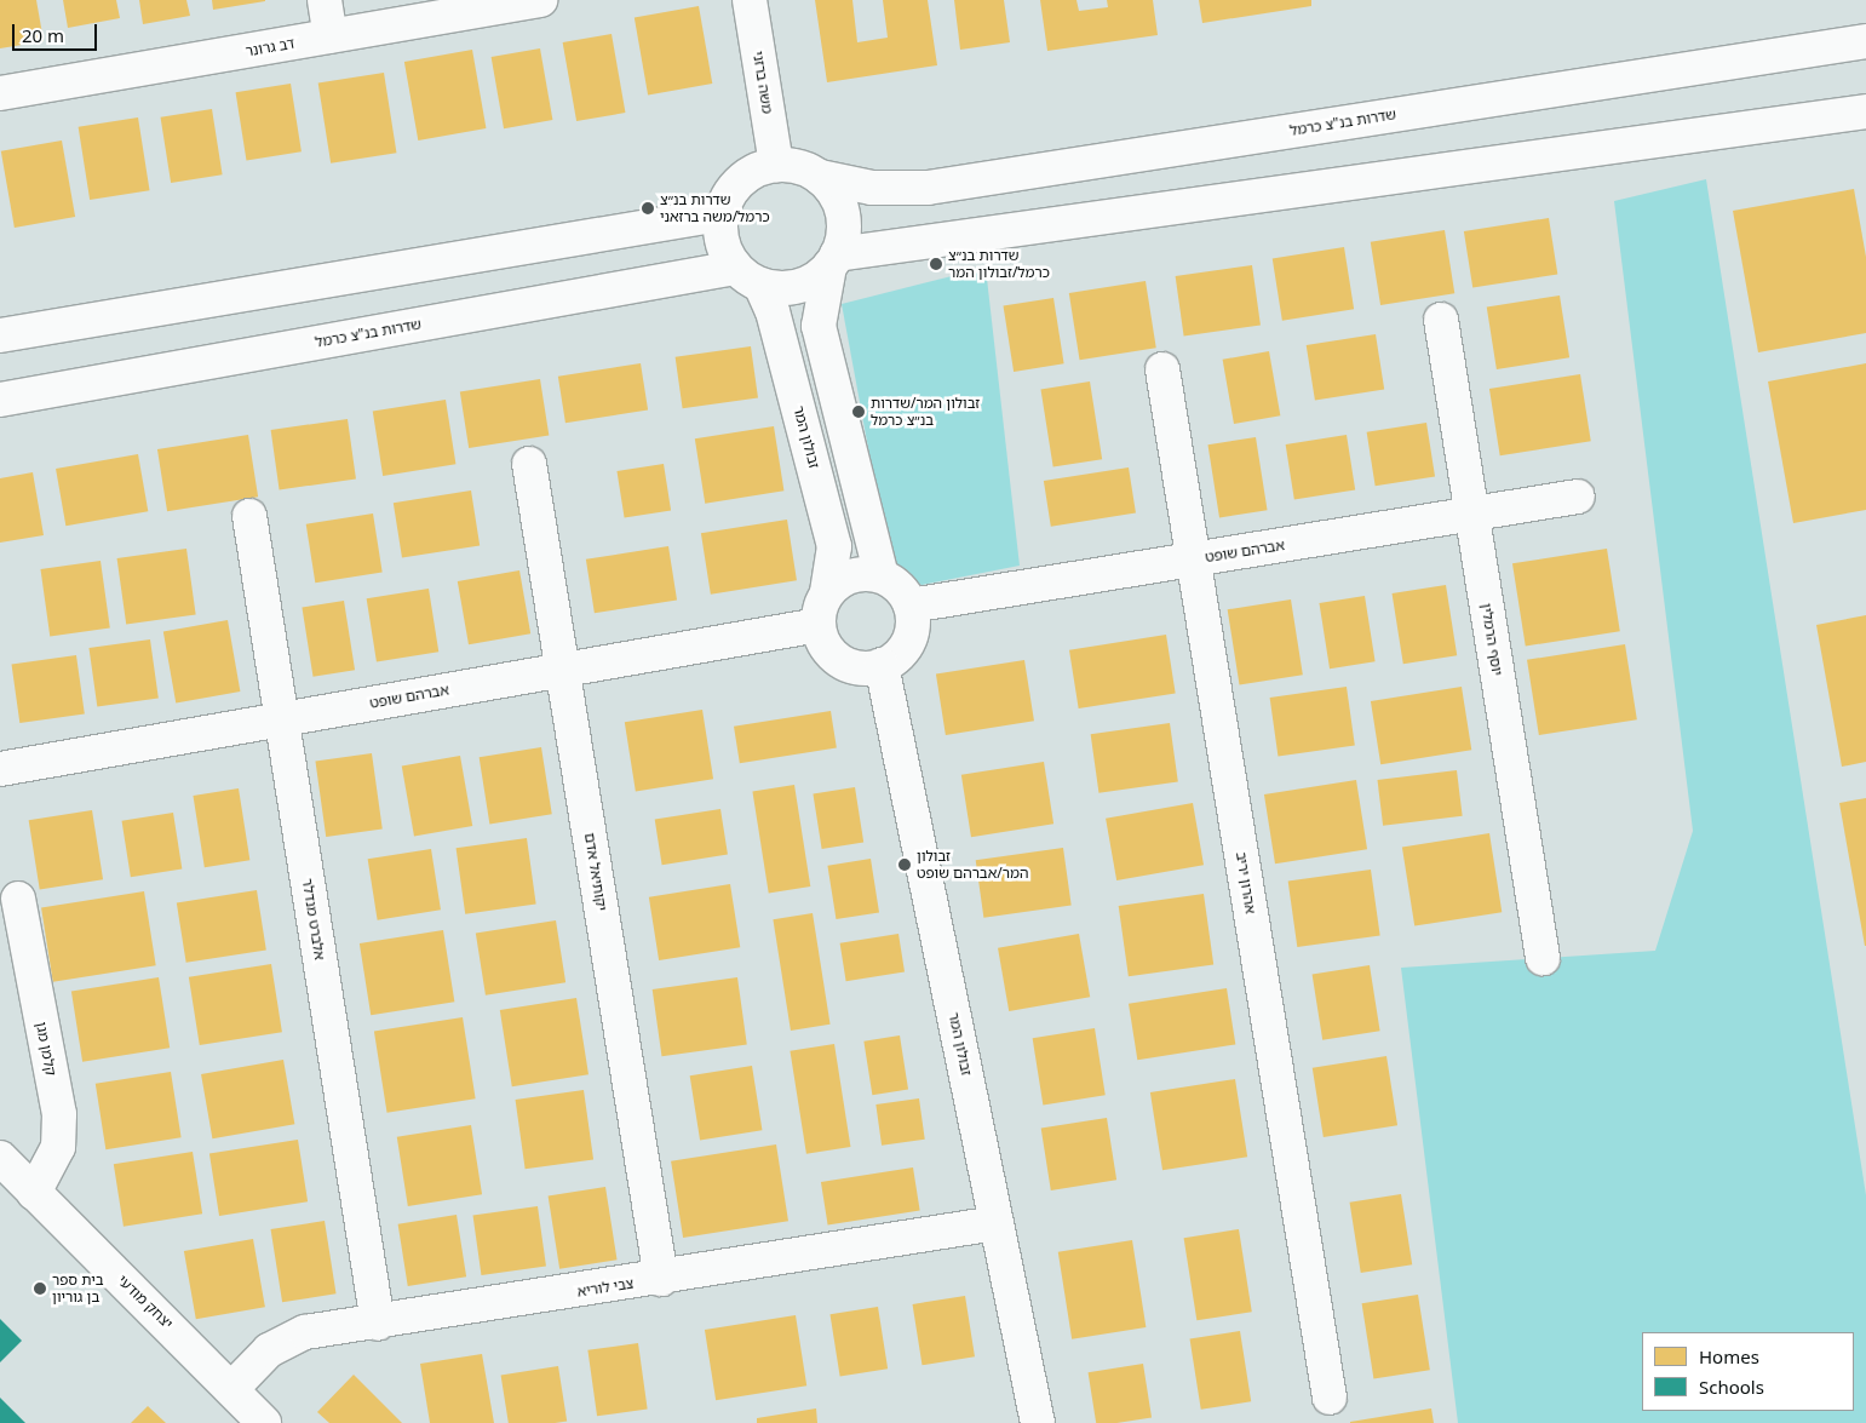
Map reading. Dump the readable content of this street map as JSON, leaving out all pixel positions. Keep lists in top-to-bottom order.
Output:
{
  "streets": {
    "street": [
      "דב גרונר",
      "משה ברזני",
      "שדרות בנ\"צ כרמל",
      "זבולון המר",
      "אברהם שופט",
      "יוסף הרמלין",
      "יקותיאל אדם",
      "אהרון יריב",
      "אלברט מנדלר",
      "קלמן מגן",
      "צבי לוריא",
      "יצחק מודעי"
    ]
  },
  "crossings": [
    ["משה ברזני", "שדרות בנ\"צ כרמל"],
    ["משה ברזני", "זבולון המר"],
    ["שדרות בנ\"צ כרמל", "זבולון המר"],
    ["זבולון המר", "אברהם שופט"],
    ["זבולון המר", "צבי לוריא"],
    ["אברהם שופט", "יוסף הרמלין"],
    ["אברהם שופט", "יקותיאל אדם"],
    ["אברהם שופט", "אהרון יריב"],
    ["אברהם שופט", "אלברט מנדלר"],
    ["יקותיאל אדם", "צבי לוריא"],
    ["אלברט מנדלר", "צבי לוריא"],
    ["קלמן מגן", "יצחק מודעי"],
    ["צבי לוריא", "יצחק מודעי"]
  ],
  "places": [
    "שדרות בנ״צ כרמל/משה ברזאני",
    "שדרות בנ״צ כרמל/זבולון המר",
    "זבולון המר/שדרות בנ״צ כרמל",
    "זבולון המר/אברהם שופט",
    "בית ספר בן גוריון"
  ],
  "legend": ["Homes", "Schools"],
  "scale_bar": "20 m"
}
